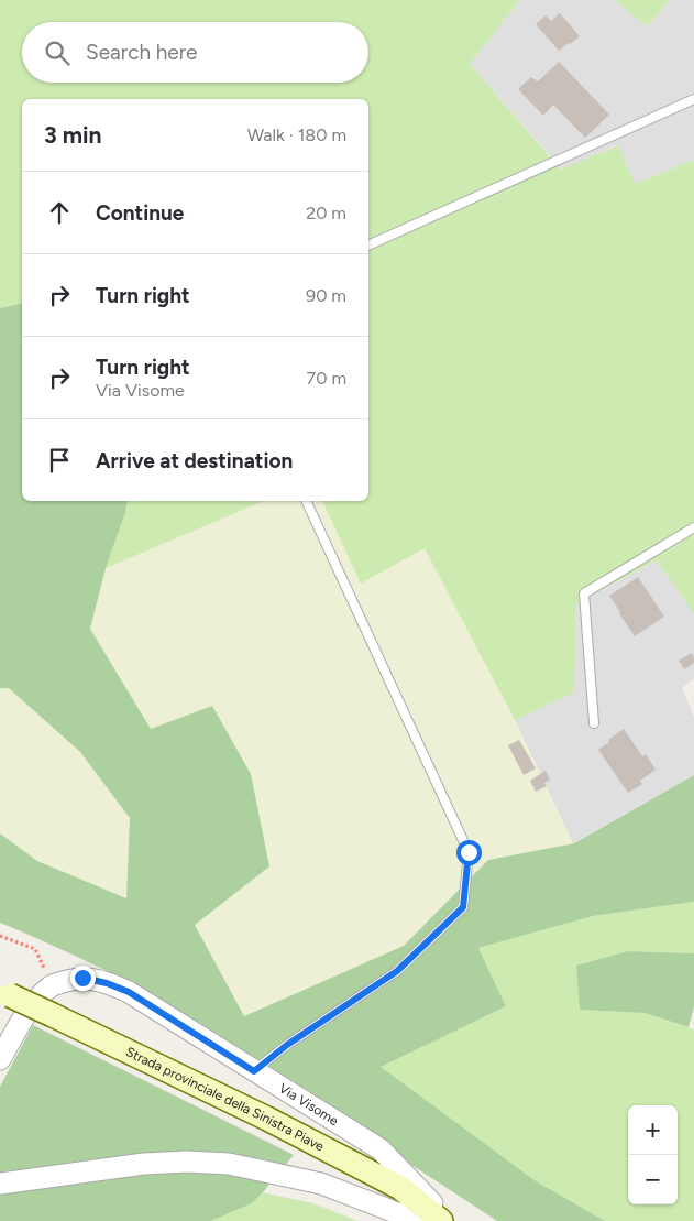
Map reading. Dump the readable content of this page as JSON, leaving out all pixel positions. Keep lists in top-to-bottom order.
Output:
{
  "streets": {
    "main road": ["Strada provinciale della Sinistra Piave"],
    "street": ["Via Visome"]
  },
  "page": {
    "search": "Search here",
    "heading": ["3 min", "Walk · 180 m"],
    "list": [
      ["Continue", "20 m"],
      ["Turn right", "90 m"],
      ["Turn right", "Via Visome", "70 m"],
      "Arrive at destination"
    ],
    "map_buttons": ["+", "−"]
  }
}
